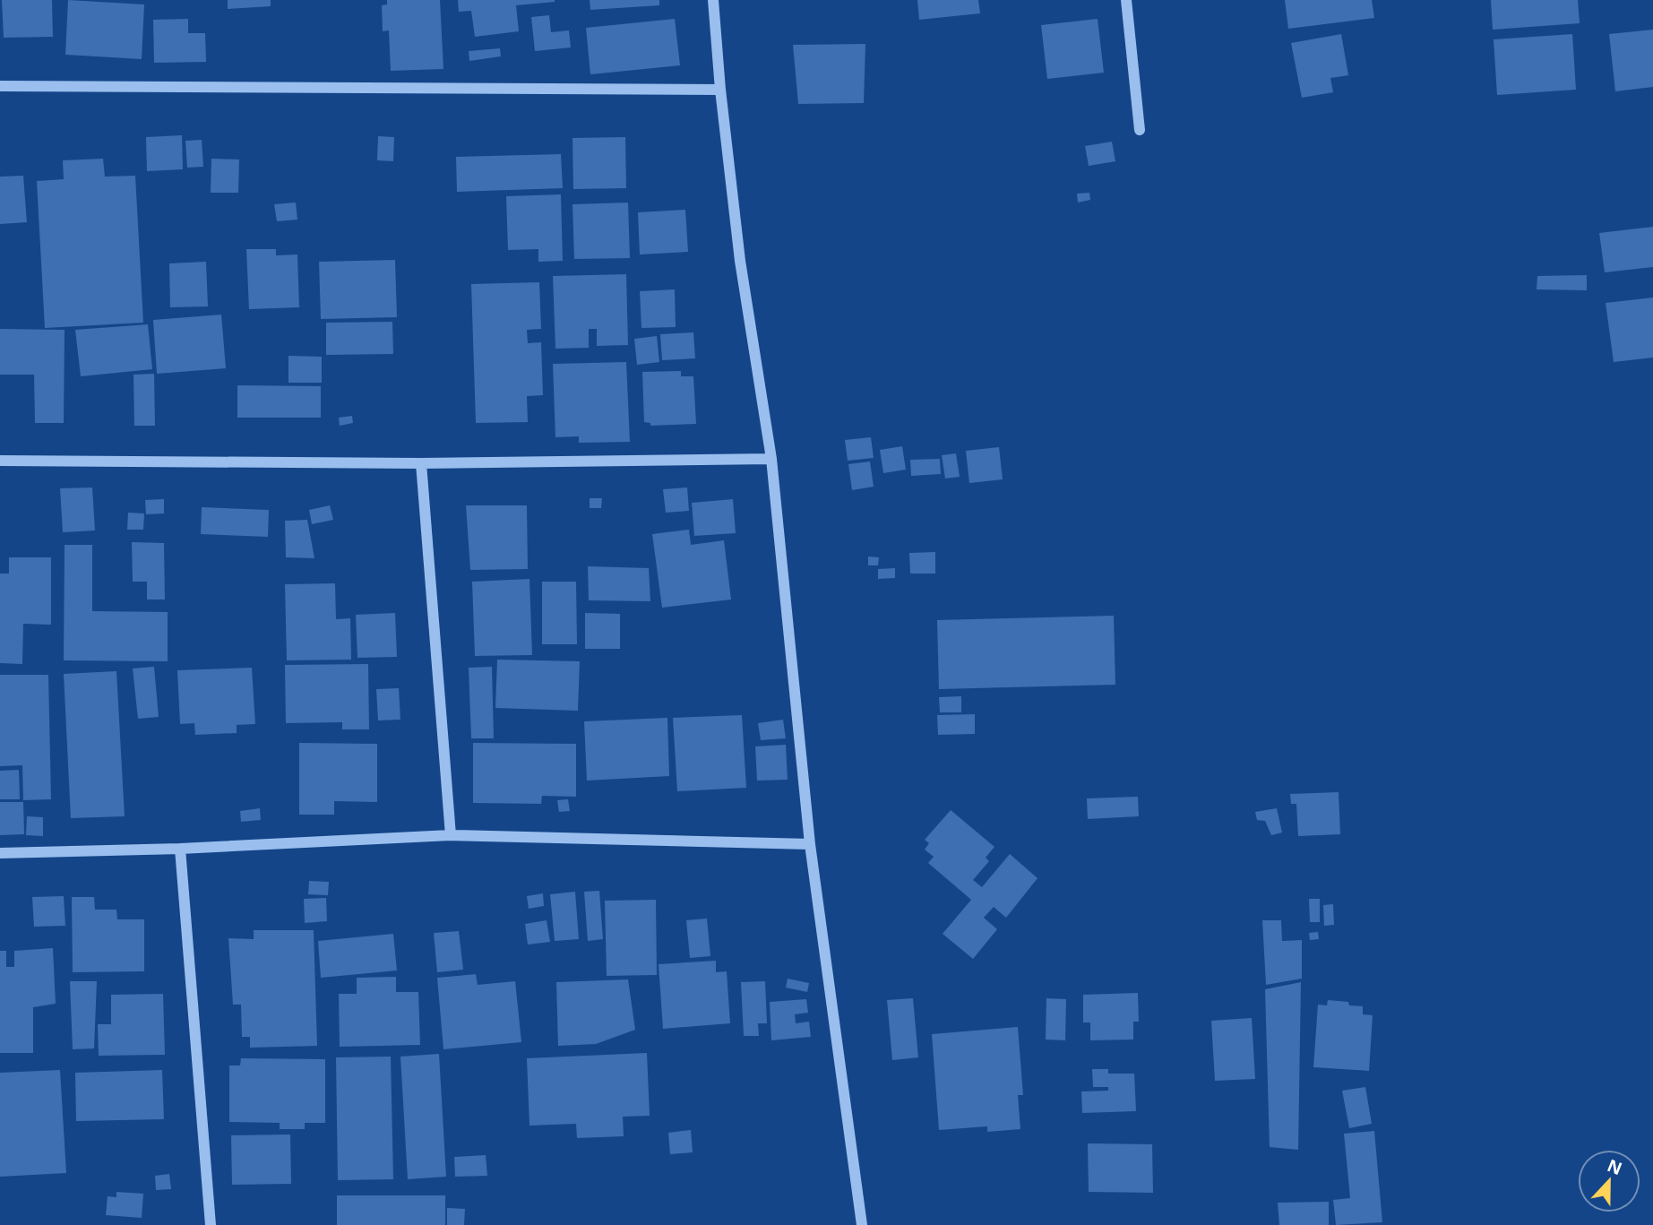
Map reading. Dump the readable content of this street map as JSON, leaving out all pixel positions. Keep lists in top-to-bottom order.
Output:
{
  "north": "top"
}
